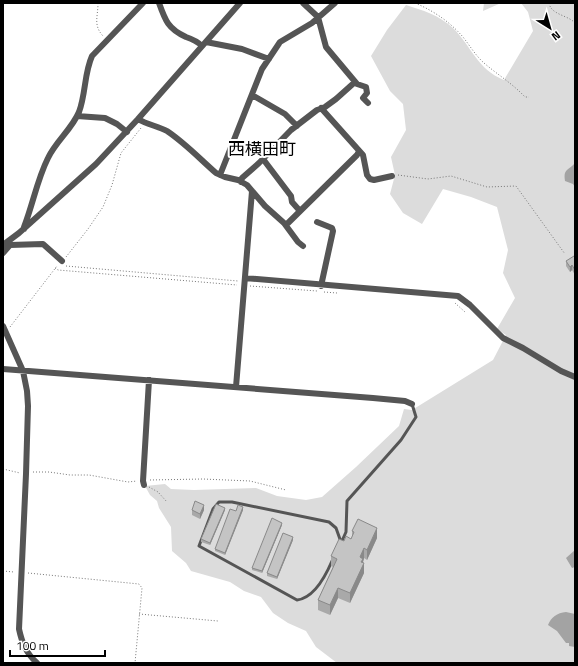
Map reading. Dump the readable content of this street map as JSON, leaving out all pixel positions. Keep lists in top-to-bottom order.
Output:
{
  "districts": ["西横田町"],
  "scale_bar": "100 m",
  "north": "bottom right"
}
